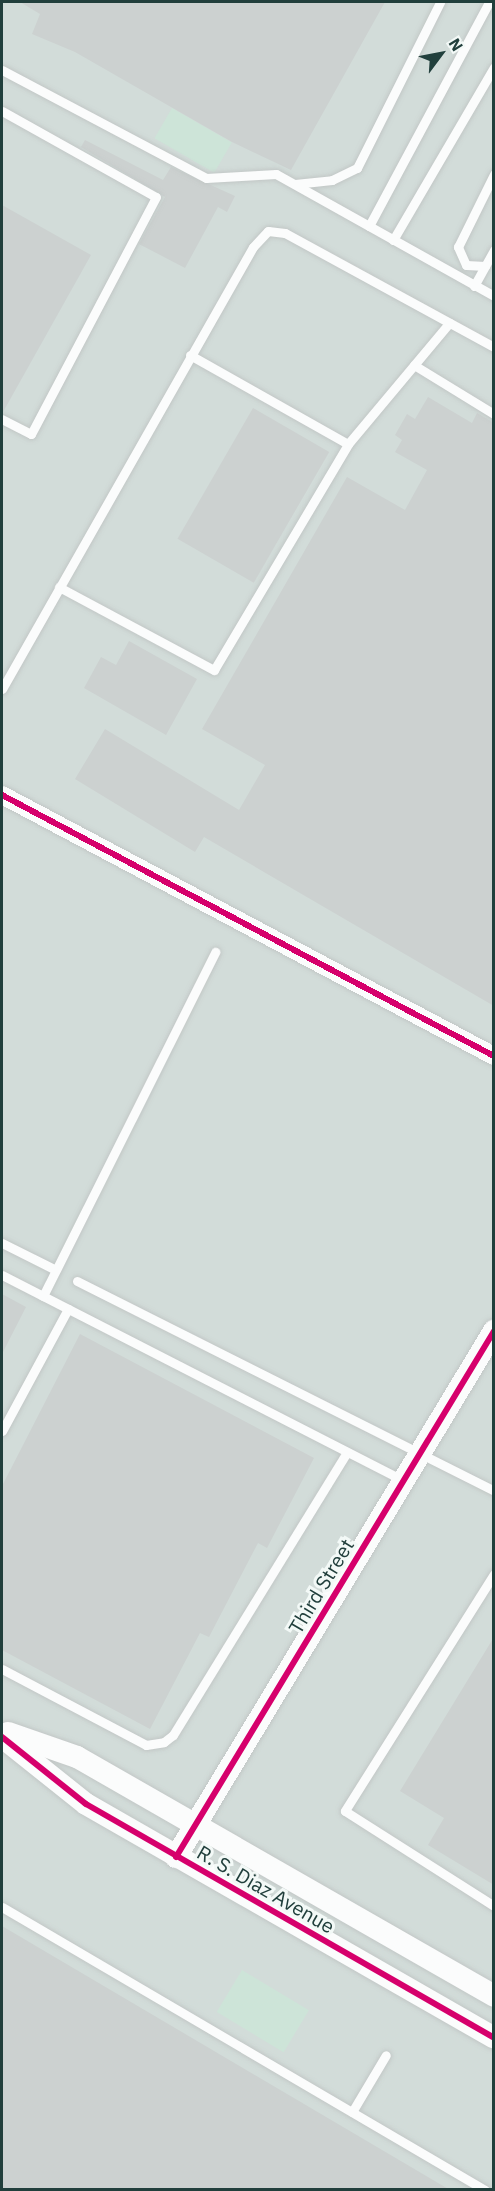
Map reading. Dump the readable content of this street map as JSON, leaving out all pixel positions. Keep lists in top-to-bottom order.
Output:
{
  "streets": {
    "street": ["Third Street", "R. S. Diaz Avenue"]
  },
  "crossings": [
    ["Third Street", "R. S. Diaz Avenue"]
  ],
  "north": "top right"
}
